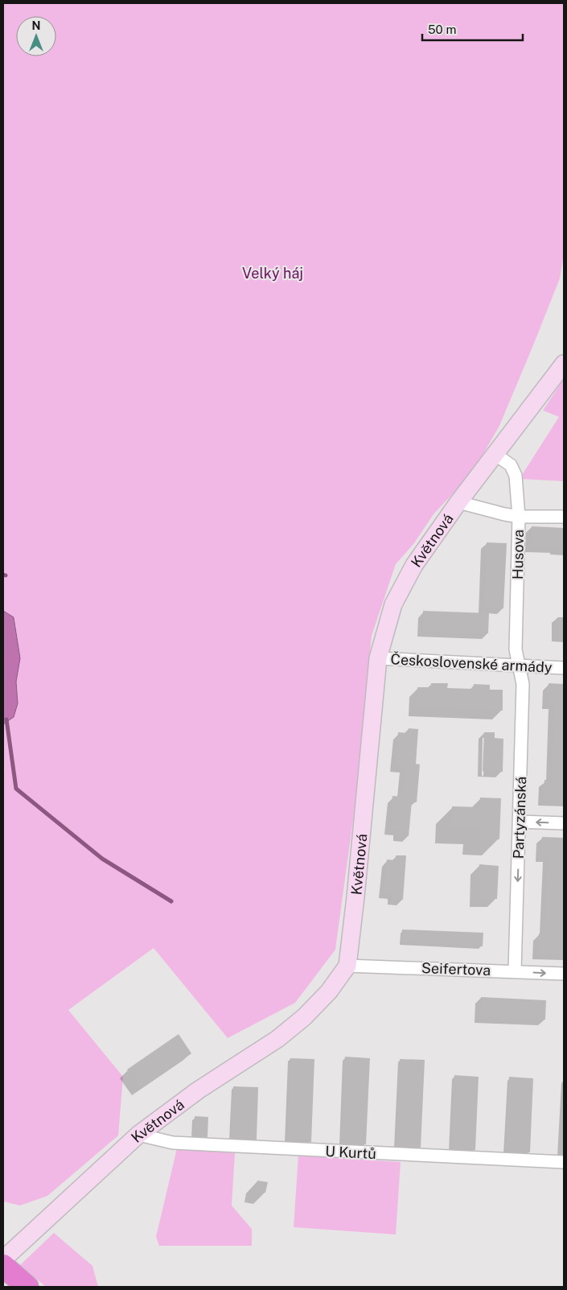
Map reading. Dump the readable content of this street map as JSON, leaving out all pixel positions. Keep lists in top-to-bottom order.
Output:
{
  "streets": {
    "street": [
      "Květnová",
      "Husova",
      "Československé armády",
      "Partyzánská",
      "Seifertova",
      "U Kurtů"
    ]
  },
  "crossings": [
    ["Květnová", "Husova"],
    ["Květnová", "Československé armády"],
    ["Květnová", "Seifertova"],
    ["Květnová", "U Kurtů"],
    ["Husova", "Československé armády"],
    ["Husova", "Partyzánská"],
    ["Československé armády", "Partyzánská"],
    ["Partyzánská", "Seifertova"]
  ],
  "one_way": ["Partyzánská"],
  "parks": ["Velký háj"],
  "scale_bar": "50 m",
  "north": "top"
}
